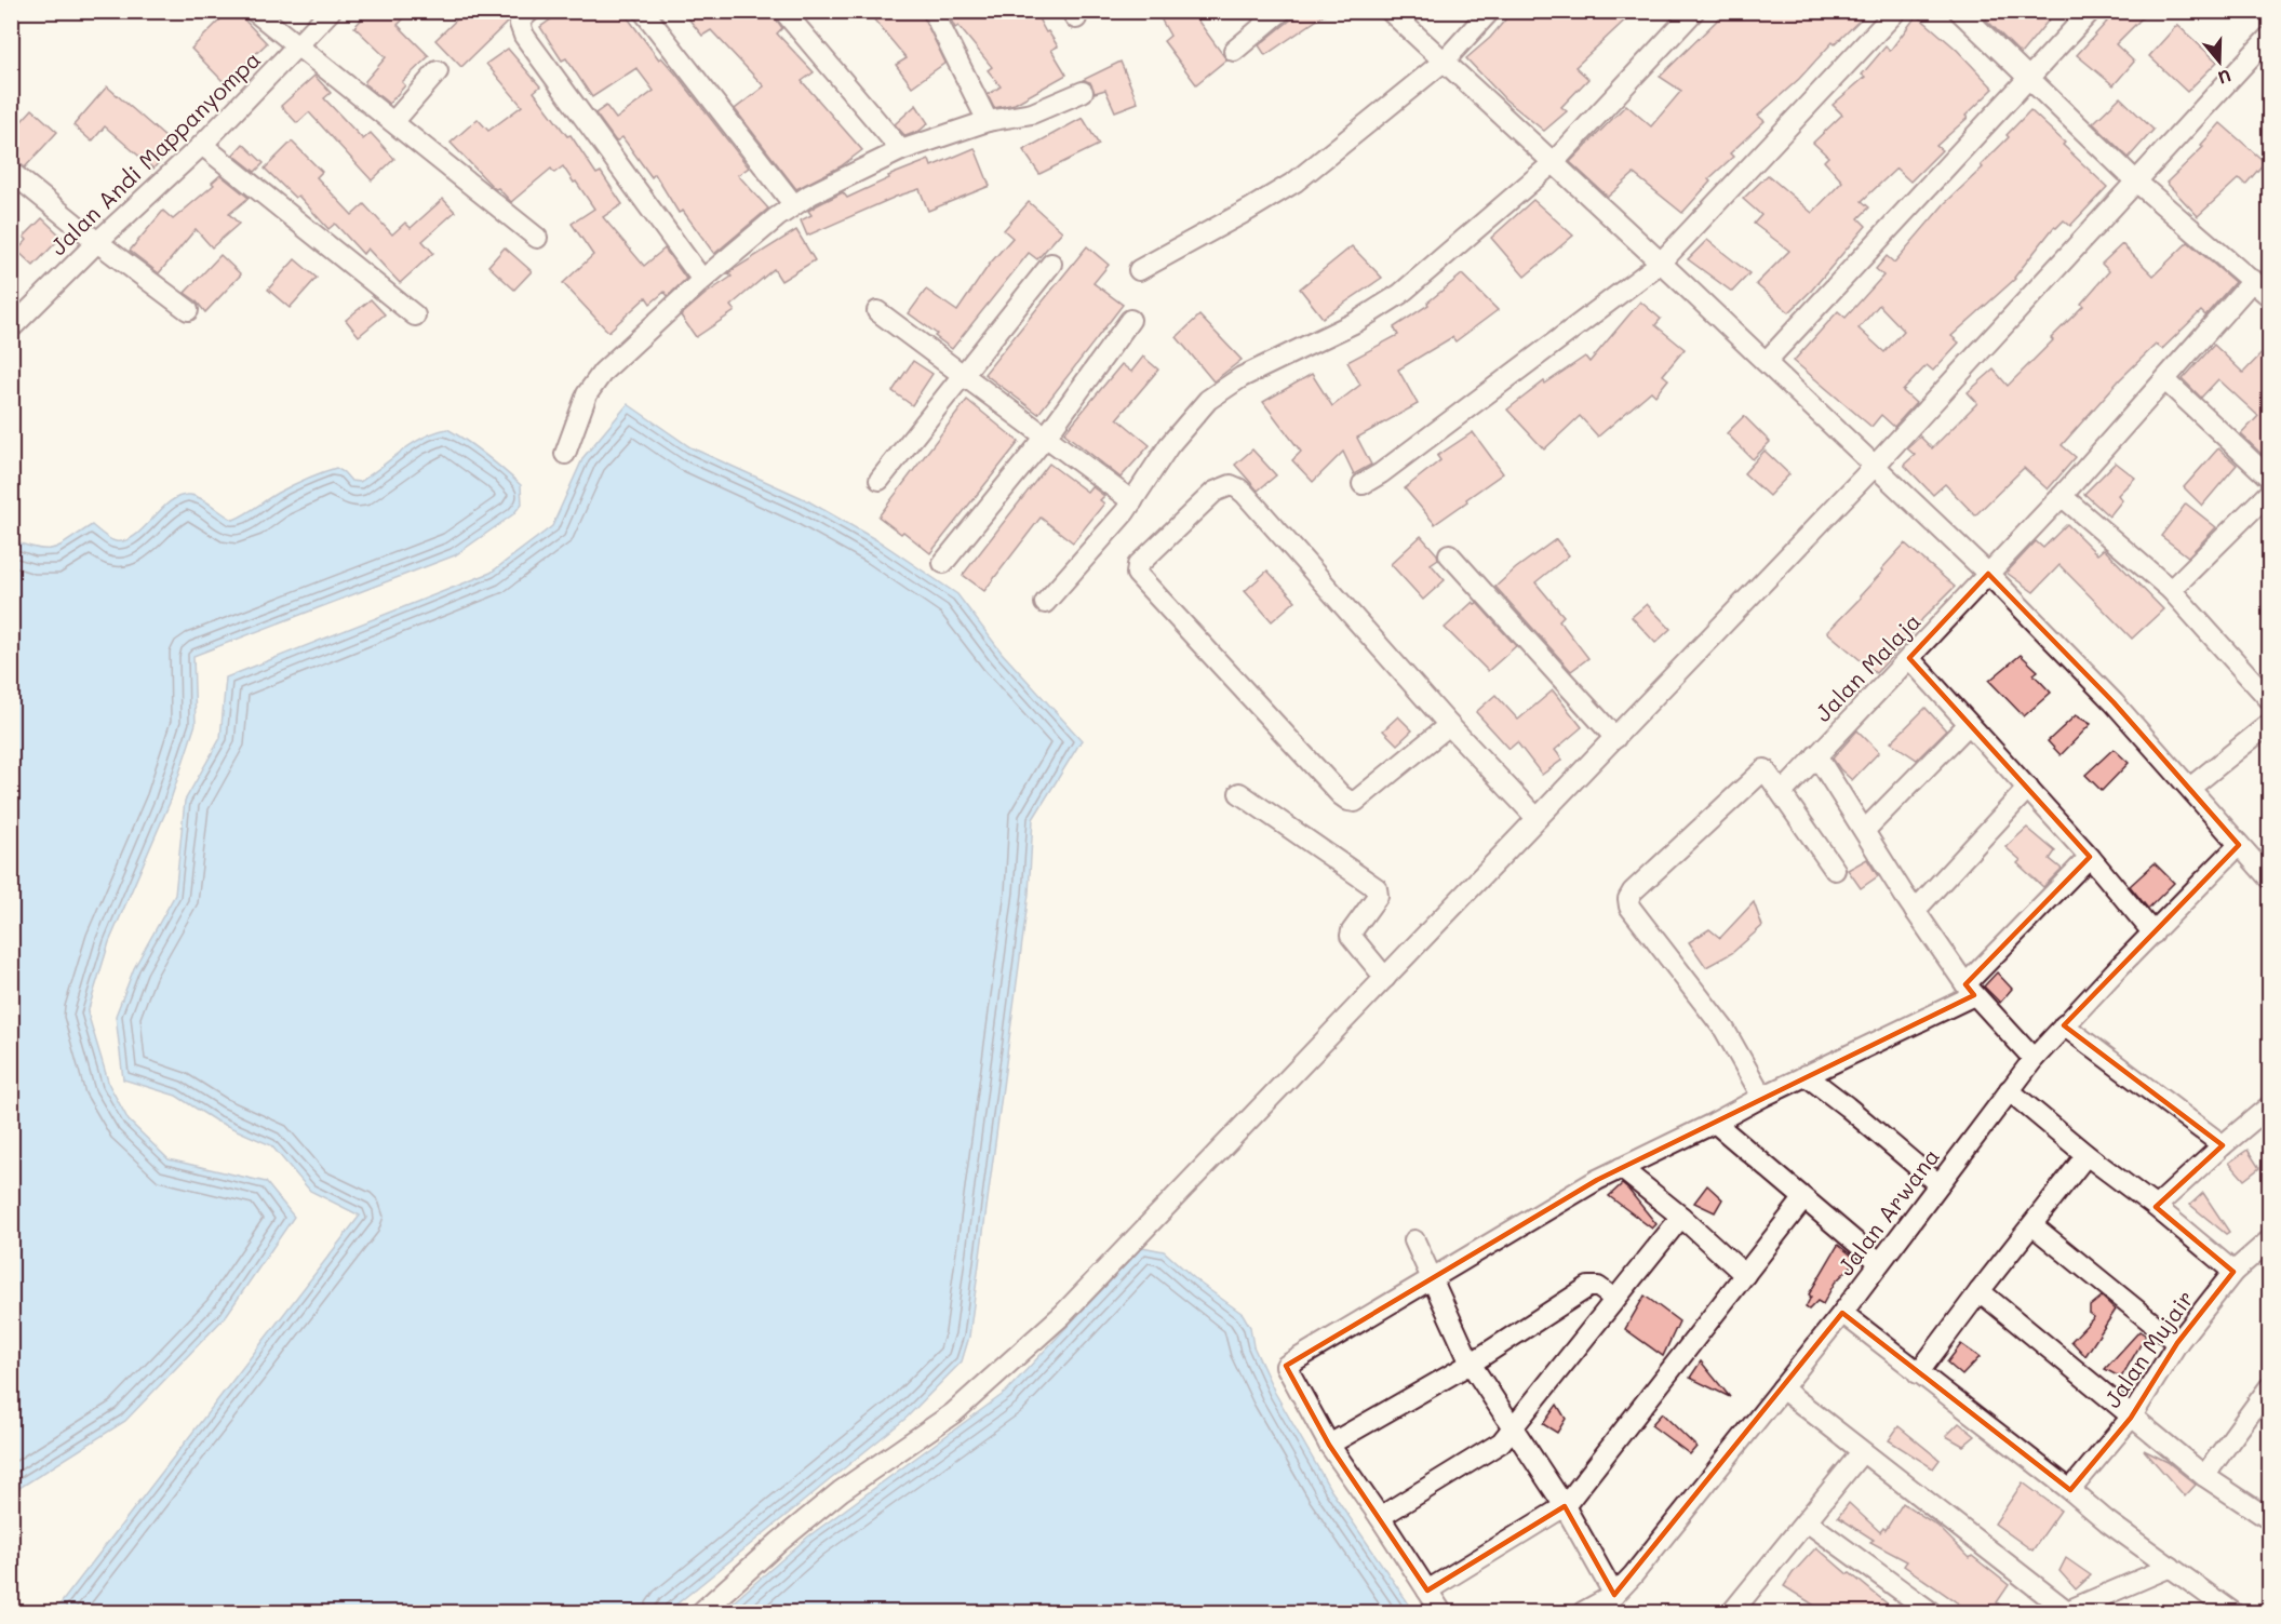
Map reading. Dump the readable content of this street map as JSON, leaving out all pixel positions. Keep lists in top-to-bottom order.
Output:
{
  "streets": {
    "street": [
      "Jalan Andi Mappanyompa",
      "Jalan Malaja",
      "Jalan Arwana",
      "Jalan Mujair"
    ]
  },
  "north": "bottom"
}
